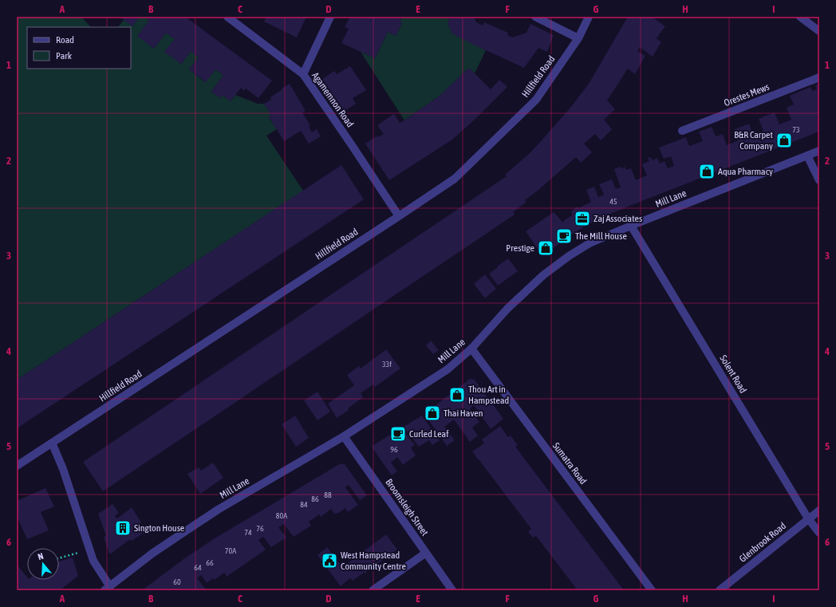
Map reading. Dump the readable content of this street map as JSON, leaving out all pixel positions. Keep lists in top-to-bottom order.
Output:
{
  "streets": {
    "street": [
      "Hillfield Road",
      "Orestes Mews",
      "Agamemnon Road",
      "Mill Lane",
      "Solent Road",
      "Sumatra Road",
      "Broomsleigh Street",
      "Glenbrook Road"
    ]
  },
  "crossings": [
    ["Hillfield Road", "Agamemnon Road"],
    ["Mill Lane", "Solent Road"],
    ["Mill Lane", "Sumatra Road"],
    ["Mill Lane", "Broomsleigh Street"],
    ["Solent Road", "Glenbrook Road"]
  ],
  "places": {
    "shop": [
      "B&R Carpet Company",
      "Aqua Pharmacy",
      "Prestige",
      "Thou Art in Hampstead",
      "Thai Haven"
    ],
    "office": ["Zaj Associates"],
    "cafe": ["The Mill House", "Curled Leaf"],
    "building": ["Sington House"],
    "public building": ["West Hampstead Community Centre"]
  },
  "house_numbers": [
    "73",
    "45",
    "33f",
    "96",
    "88",
    "86",
    "84",
    "80A",
    "76",
    "74",
    "70A",
    "66",
    "64",
    "60"
  ],
  "legend": ["Road", "Park"],
  "north": "top",
  "grid": {
    "columns": [
      "A",
      "B",
      "C",
      "D",
      "E",
      "F",
      "G",
      "H",
      "I"
    ],
    "rows": [
      "1",
      "2",
      "3",
      "4",
      "5",
      "6"
    ]
  }
}
